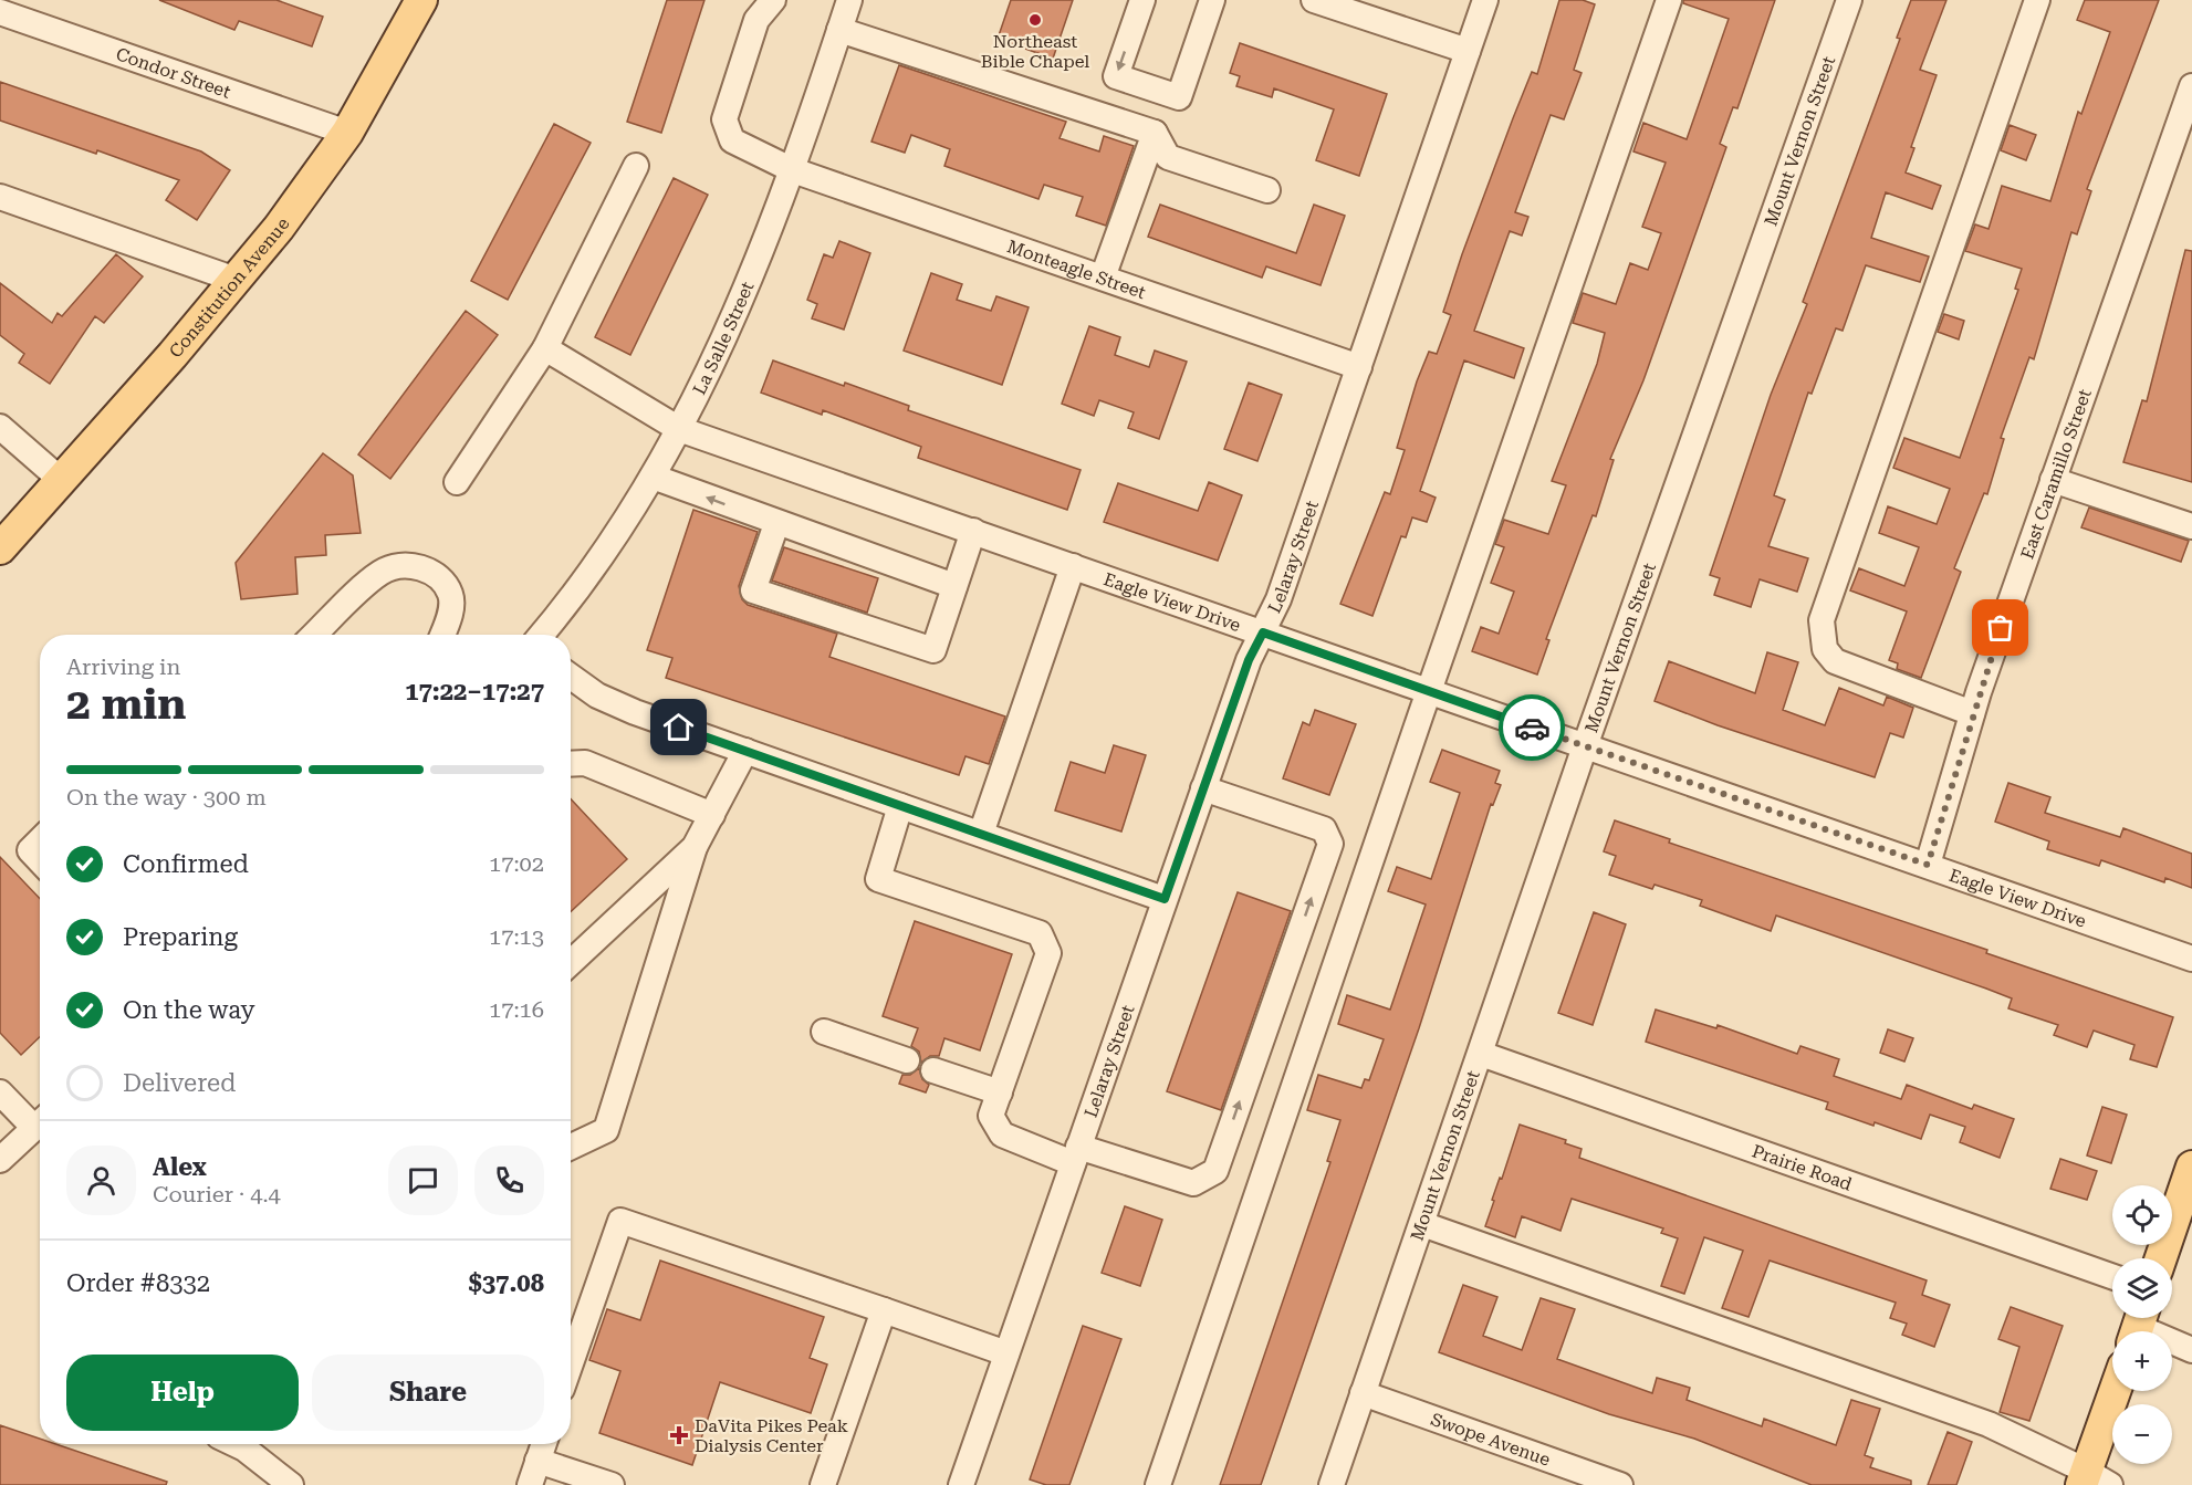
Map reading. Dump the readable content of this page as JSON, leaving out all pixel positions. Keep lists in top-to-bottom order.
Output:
{
  "streets": {
    "main road": ["Constitution Avenue"],
    "street": [
      "Condor Street",
      "Mount Vernon Street",
      "Monteagle Street",
      "La Salle Street",
      "East Caramillo Street",
      "Lelaray Street",
      "Eagle View Drive",
      "Prairie Road",
      "Swope Avenue"
    ]
  },
  "crossings": [
    ["Condor Street", "Constitution Avenue"],
    ["Mount Vernon Street", "Eagle View Drive"],
    ["Mount Vernon Street", "Prairie Road"],
    ["Mount Vernon Street", "Swope Avenue"],
    ["Monteagle Street", "La Salle Street"],
    ["Monteagle Street", "Lelaray Street"],
    ["La Salle Street", "Eagle View Drive"],
    ["East Caramillo Street", "Eagle View Drive"],
    ["Lelaray Street", "Eagle View Drive"]
  ],
  "places": {
    "other": ["Northeast Bible Chapel"],
    "health": ["DaVita Pikes Peak Dialysis Center"]
  },
  "page": {
    "heading": ["2 min", "Arriving in", "17:22–17:27"],
    "panel": [
      "Alex",
      "Courier · 4.4",
      "Order #8332",
      "$37.08"
    ],
    "bar": "On the way · 300 m",
    "list": [
      ["Confirmed", "17:02"],
      ["Preparing", "17:13"],
      ["On the way", "17:16"],
      "Delivered"
    ],
    "map_buttons": ["+", "−"],
    "buttons": ["Help", "Share"]
  }
}
